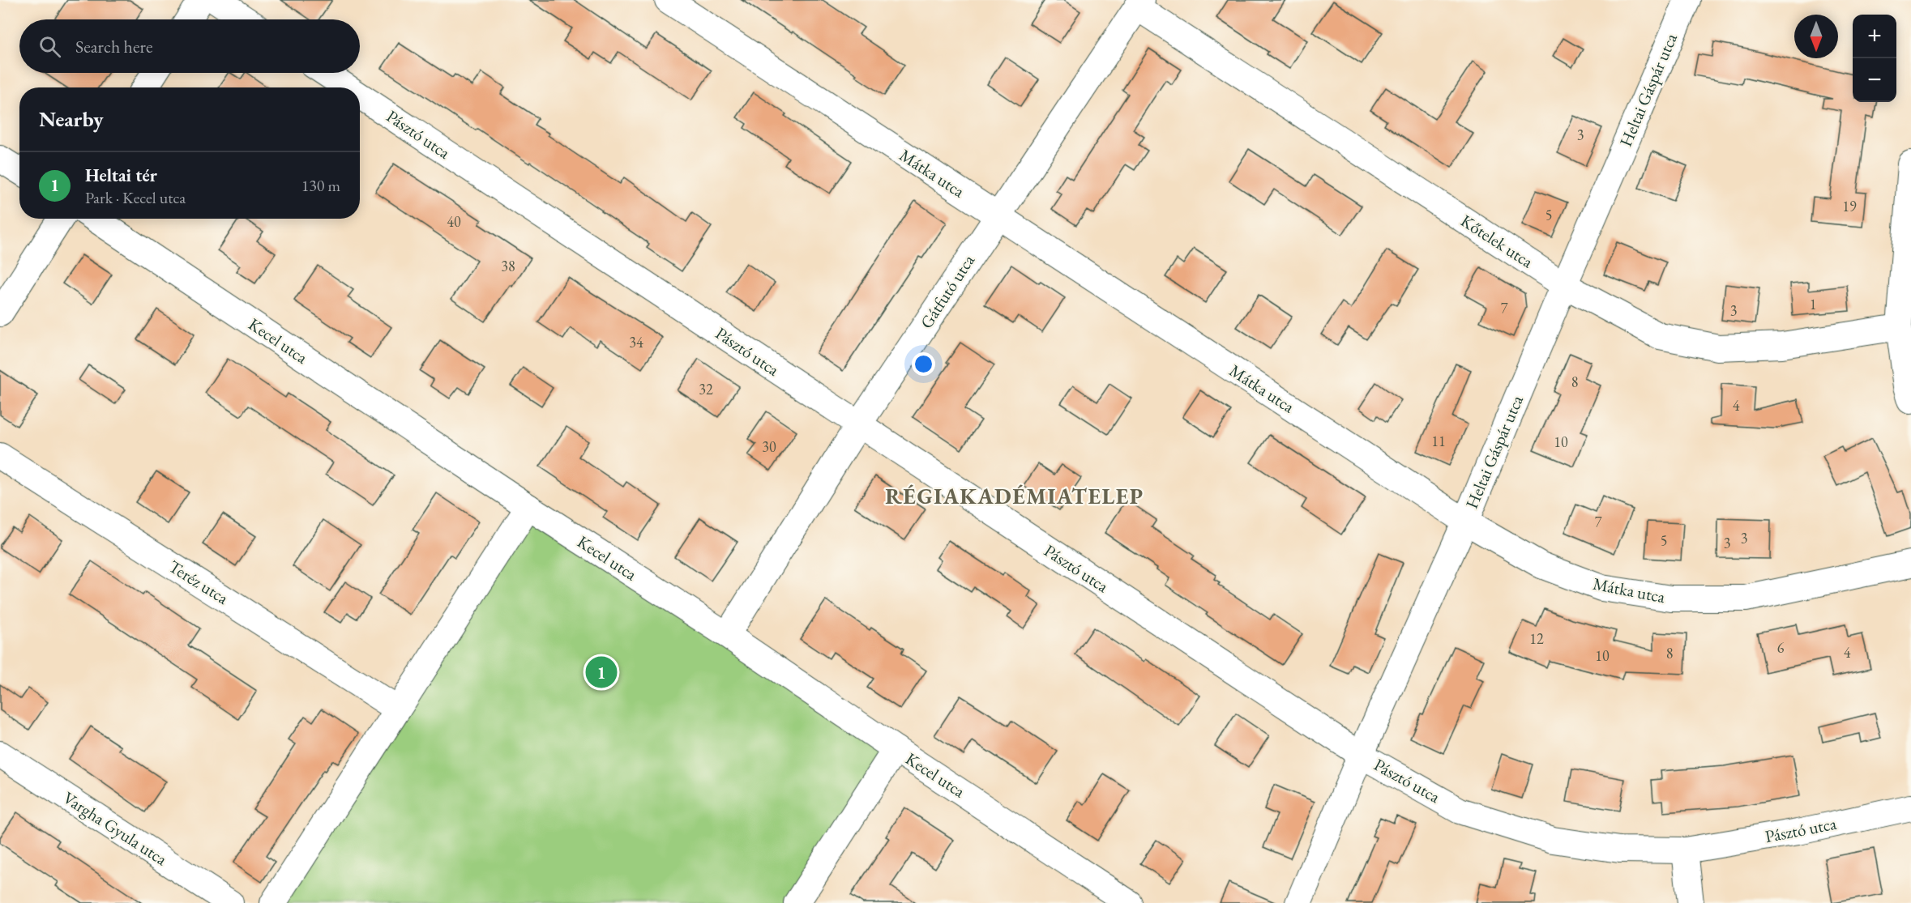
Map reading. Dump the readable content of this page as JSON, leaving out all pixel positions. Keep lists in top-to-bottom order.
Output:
{
  "streets": {
    "street": [
      "Heltai Gáspár utca",
      "Pásztó utca",
      "Mátka utca",
      "Kőtelek utca",
      "Gátfutó utca",
      "Kecel utca",
      "Teréz utca",
      "Vargha Gyula utca"
    ]
  },
  "crossings": [
    ["Heltai Gáspár utca", "Pásztó utca"],
    ["Heltai Gáspár utca", "Mátka utca"],
    ["Heltai Gáspár utca", "Kőtelek utca"],
    ["Pásztó utca", "Gátfutó utca"],
    ["Mátka utca", "Gátfutó utca"],
    ["Kőtelek utca", "Gátfutó utca"],
    ["Gátfutó utca", "Kecel utca"]
  ],
  "districts": ["RÉGIAKADÉMIATELEP"],
  "house_numbers": [
    "3",
    "19",
    "5",
    "40",
    "38",
    "1",
    "7",
    "3",
    "34",
    "8",
    "32",
    "4",
    "11",
    "10",
    "30",
    "7",
    "3",
    "5",
    "3",
    "12",
    "6",
    "4",
    "8",
    "10"
  ],
  "north": "bottom",
  "page": {
    "map_buttons": ["+", "−"],
    "search": "Search here",
    "heading": "Nearby",
    "list": [
      {
        "mark": "1",
        "name": "Heltai tér",
        "note": "Park · Kecel utca",
        "value": "130 m"
      }
    ],
    "pins": "1"
  }
}
